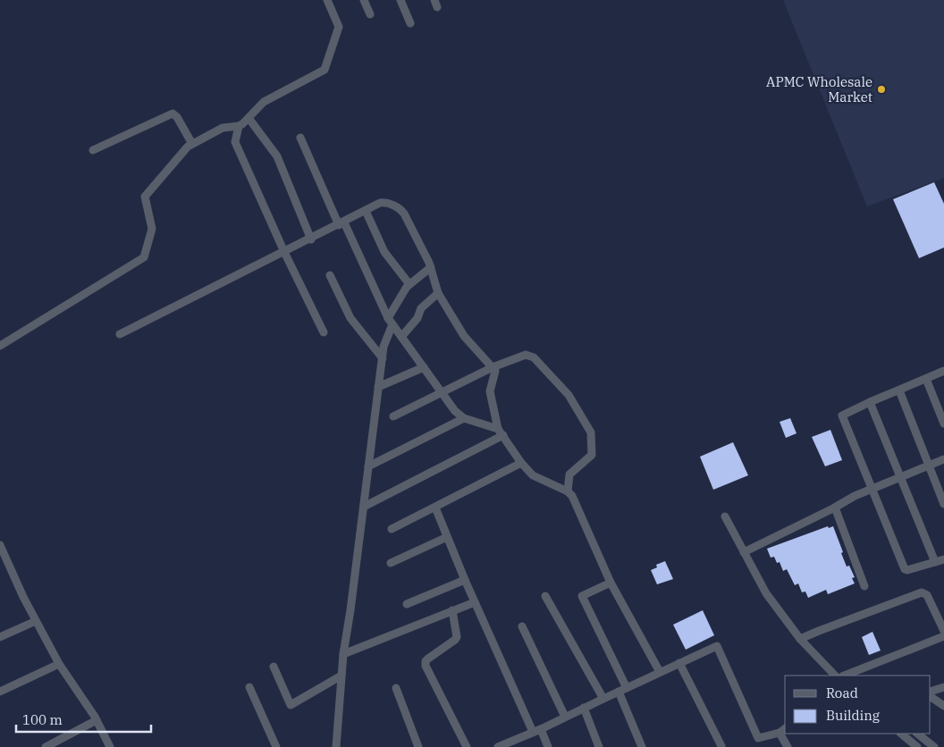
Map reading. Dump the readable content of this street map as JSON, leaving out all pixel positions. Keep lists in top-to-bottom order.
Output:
{
  "places": ["APMC Wholesale Market"],
  "legend": ["Road", "Building"],
  "scale_bar": "100 m"
}
